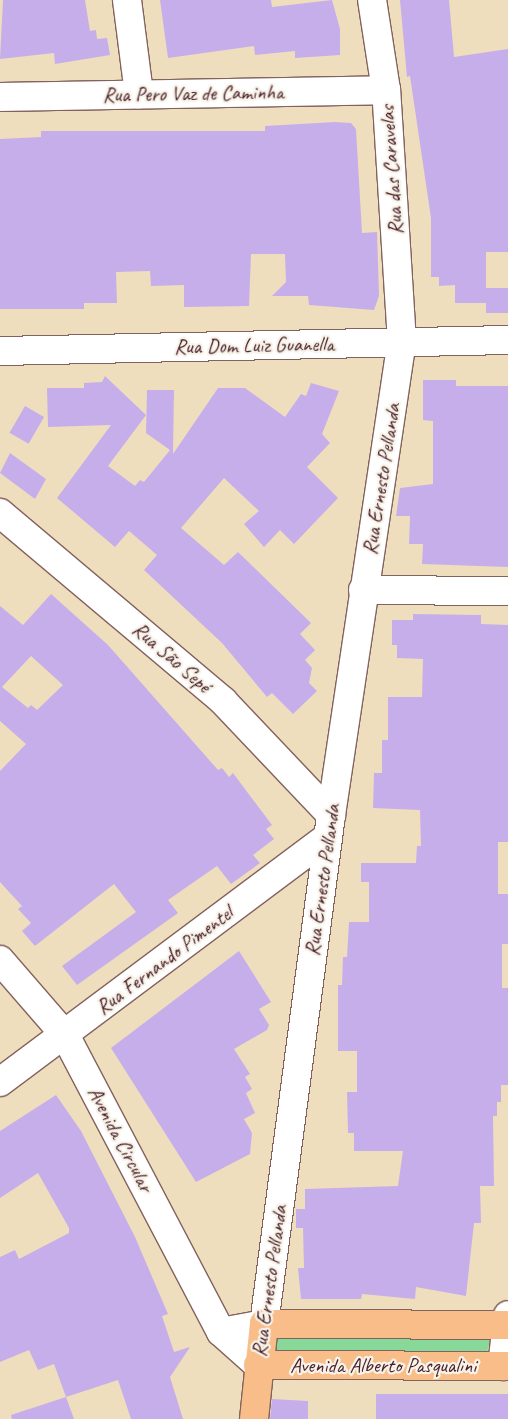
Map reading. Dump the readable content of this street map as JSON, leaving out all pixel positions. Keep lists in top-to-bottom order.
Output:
{
  "streets": {
    "main road": ["Rua Ernesto Pellanda", "Avenida Alberto Pasqualini"],
    "street": [
      "Rua Pero Vaz de Caminha",
      "Rua das Caravelas",
      "Rua Dom Luiz Guanella",
      "Rua São Sepé",
      "Rua Fernando Pimentel",
      "Avenida Circular"
    ]
  },
  "crossings": [
    ["Rua Pero Vaz de Caminha", "Rua das Caravelas"],
    ["Rua das Caravelas", "Rua Dom Luiz Guanella"],
    ["Rua das Caravelas", "Rua Ernesto Pellanda"],
    ["Rua Dom Luiz Guanella", "Rua Ernesto Pellanda"],
    ["Rua Ernesto Pellanda", "Rua São Sepé"],
    ["Rua Ernesto Pellanda", "Rua Fernando Pimentel"],
    ["Rua Ernesto Pellanda", "Avenida Circular"],
    ["Rua Ernesto Pellanda", "Avenida Alberto Pasqualini"],
    ["Rua São Sepé", "Rua Fernando Pimentel"],
    ["Rua Fernando Pimentel", "Avenida Circular"],
    ["Avenida Circular", "Avenida Alberto Pasqualini"]
  ]
}
